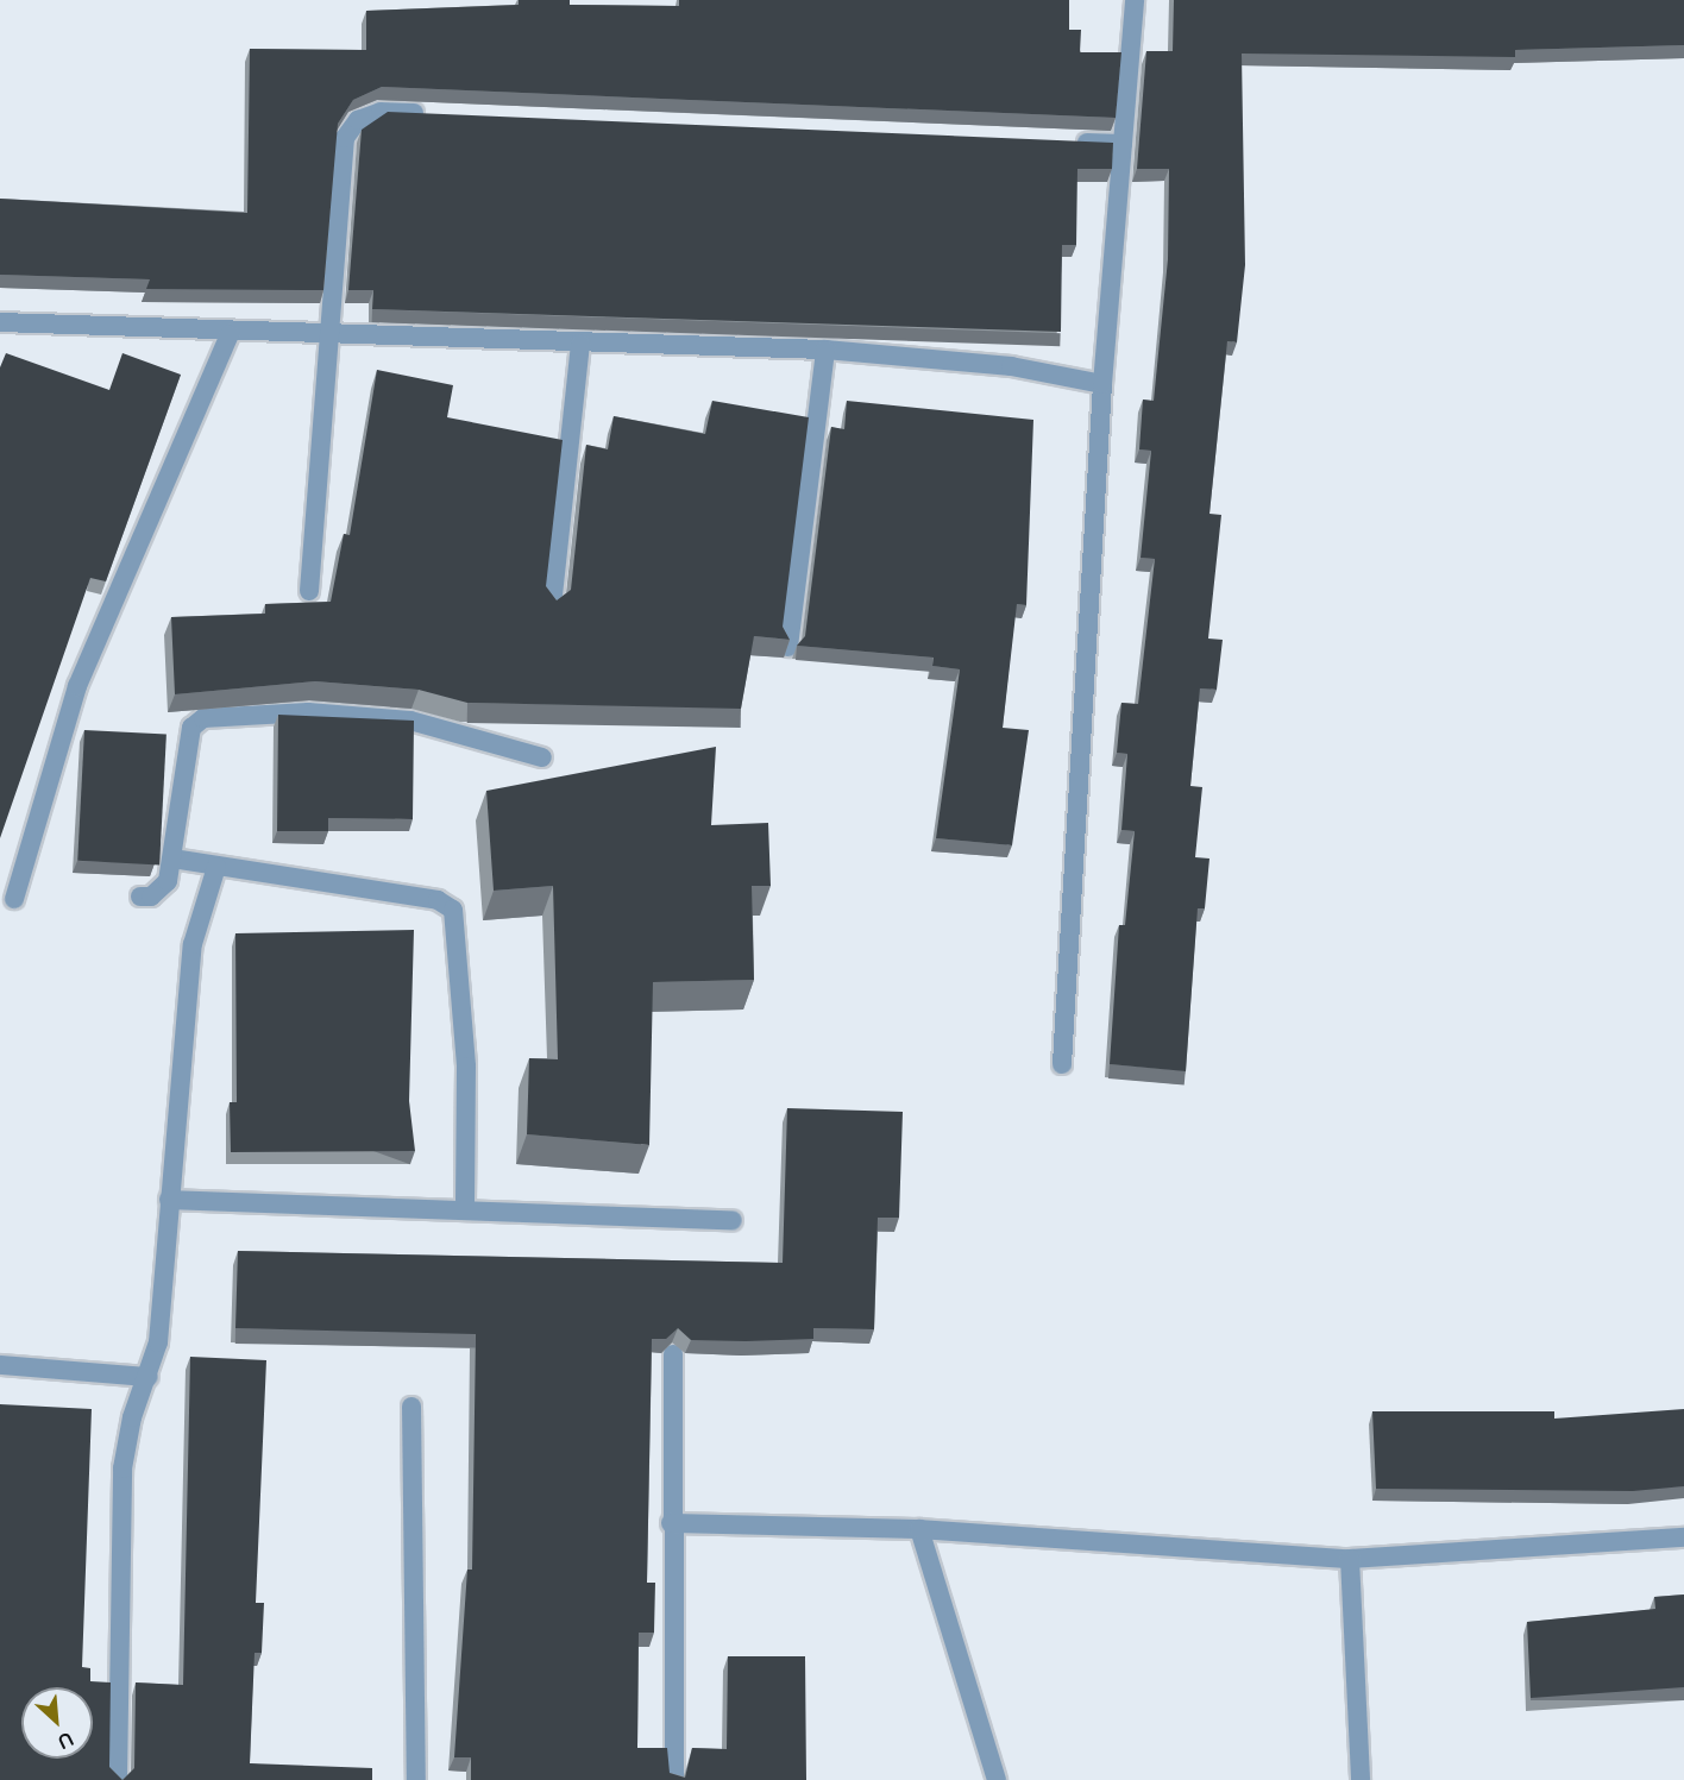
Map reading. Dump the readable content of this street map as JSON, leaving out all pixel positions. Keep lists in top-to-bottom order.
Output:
{
  "north": "bottom right"
}
